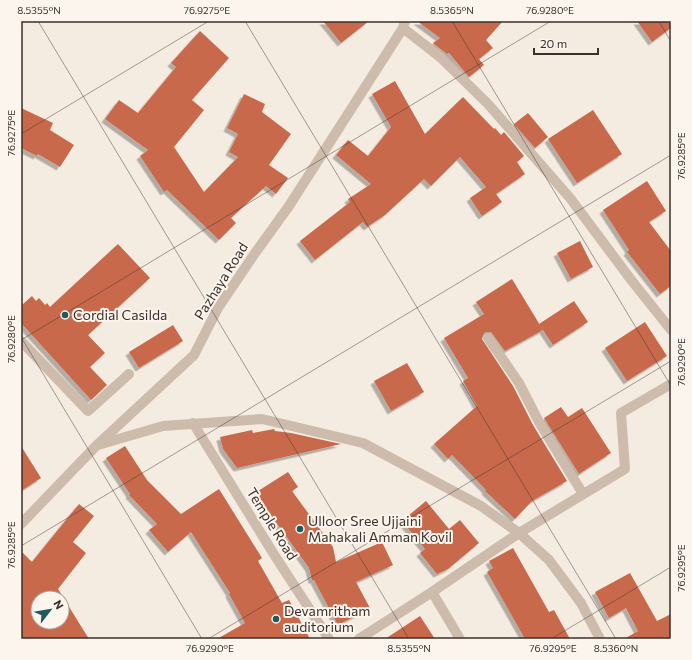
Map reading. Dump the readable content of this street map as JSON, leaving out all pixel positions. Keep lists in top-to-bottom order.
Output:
{
  "streets": {
    "street": ["Pazhaya Road", "Temple Road"]
  },
  "places": ["Cordial Casilda", "Ulloor Sree Ujjaini Mahakali Amman Kovil", "Devamritham auditorium"],
  "scale_bar": "20 m",
  "north": "top right",
  "coordinates": [
    "8.5355°N",
    "76.9275°E",
    "8.5365°N",
    "76.9280°E",
    "76.9285°E",
    "76.9290°E",
    "76.9295°E",
    "8.5360°N"
  ]
}
